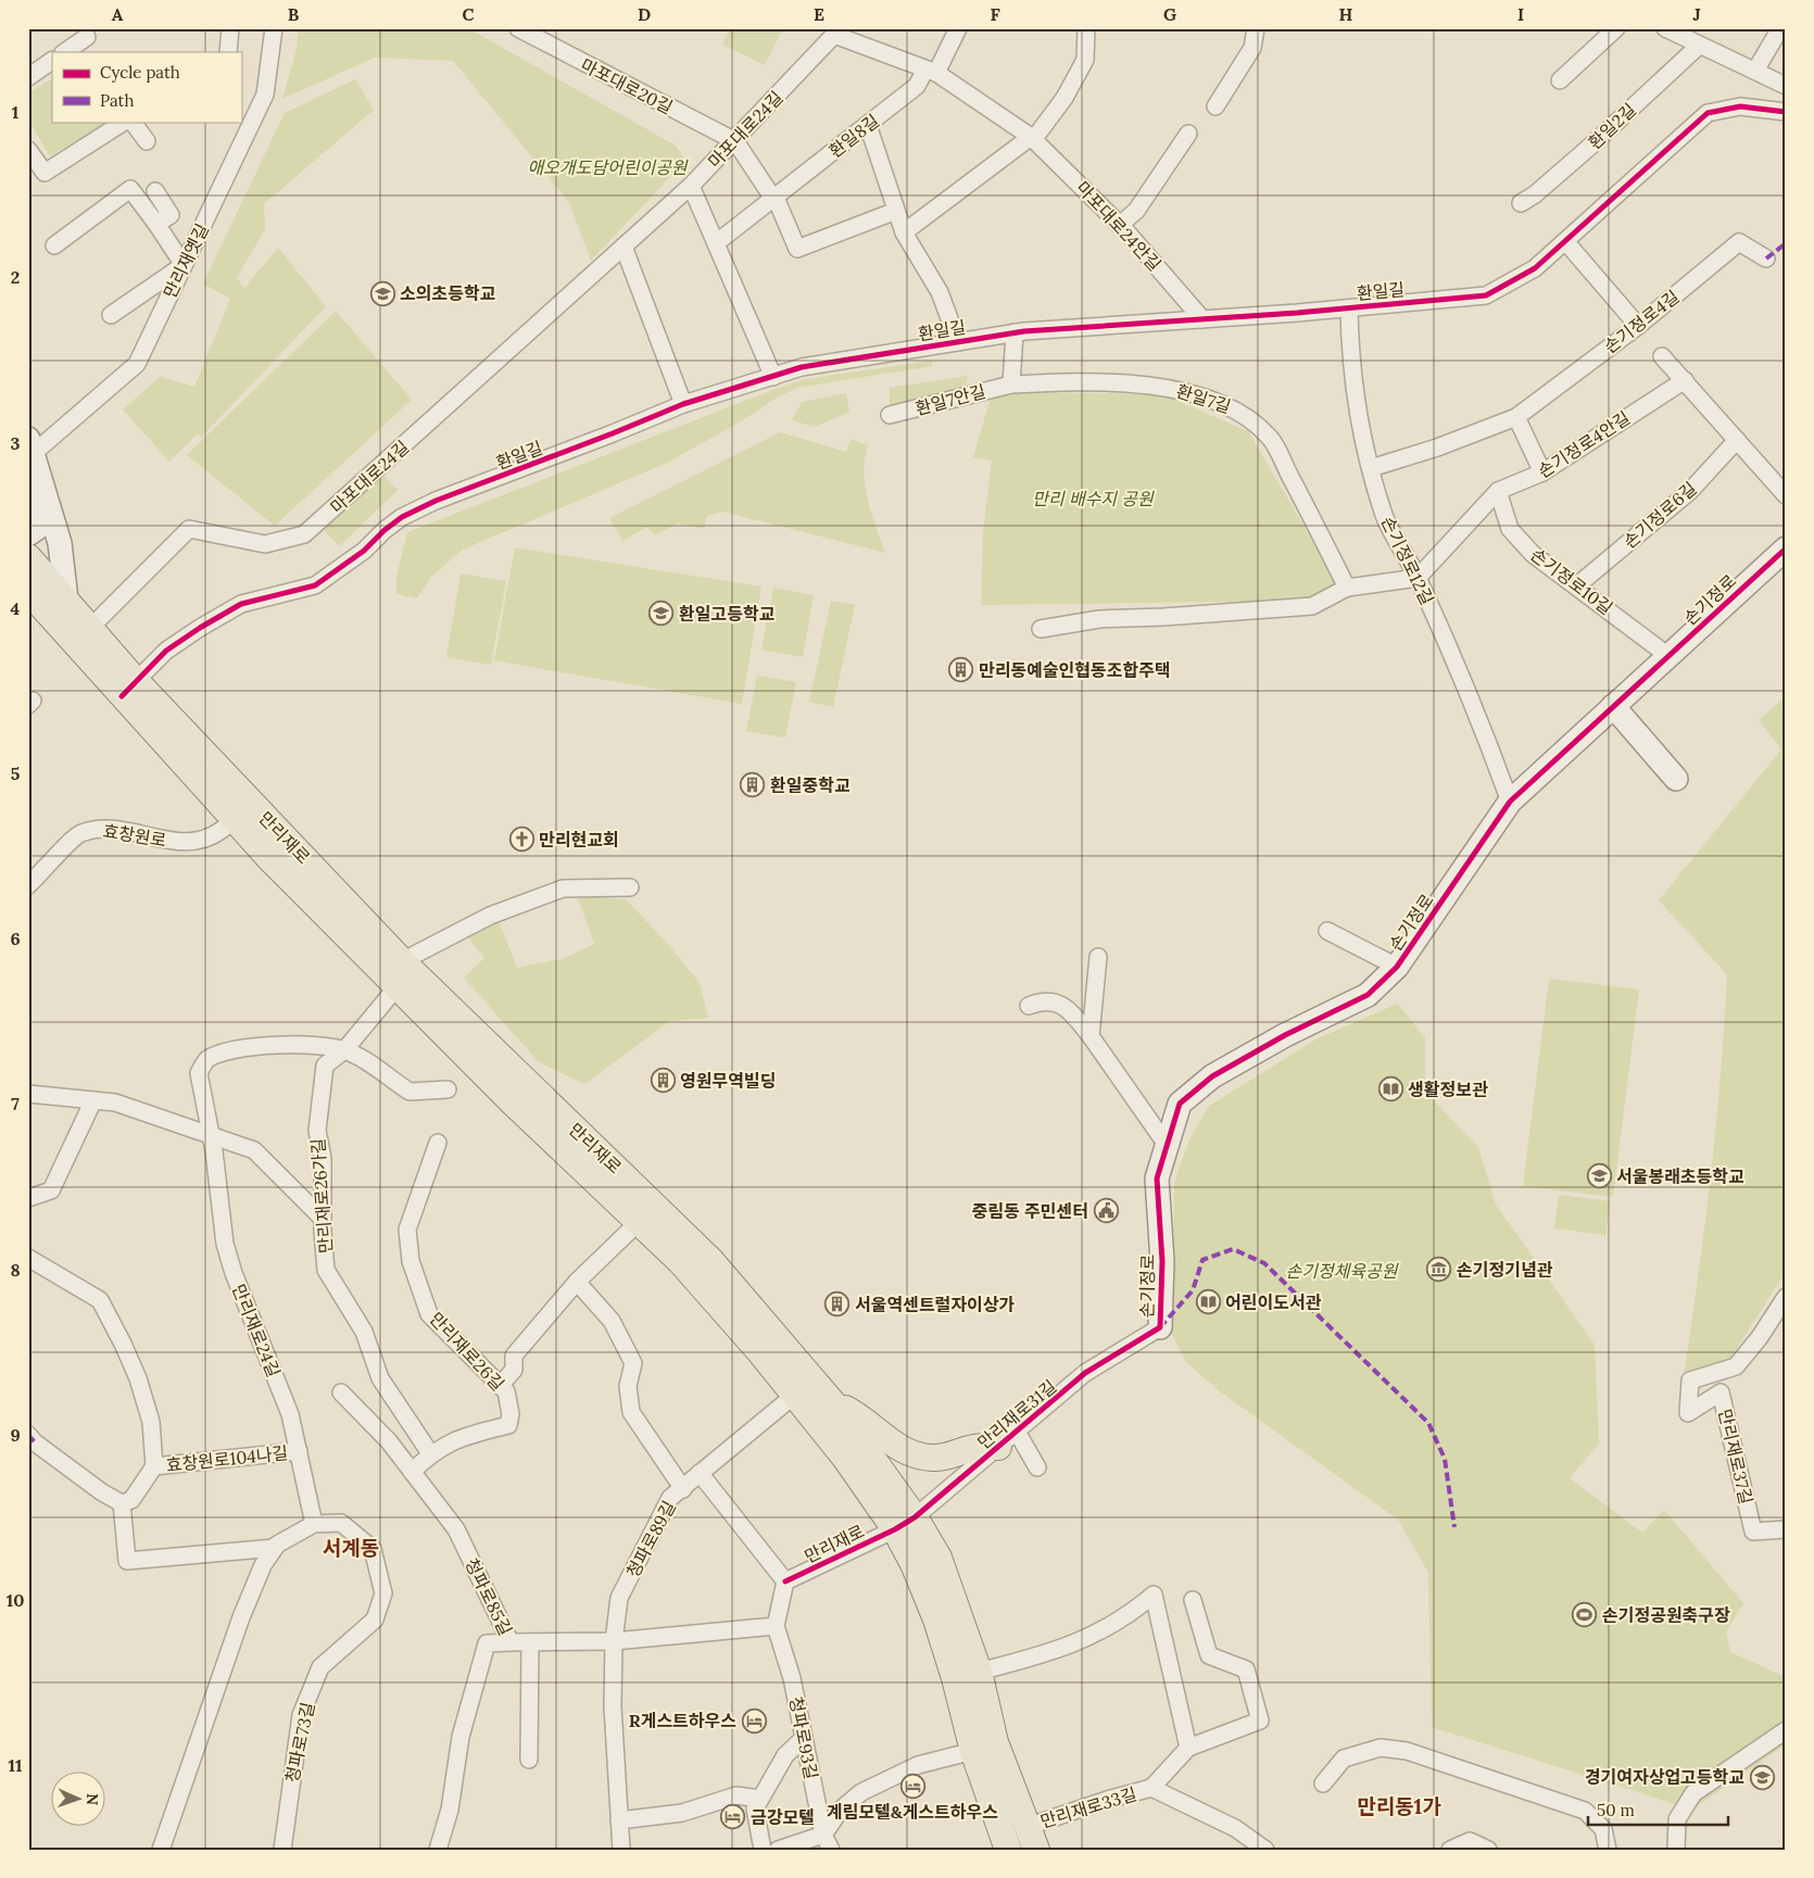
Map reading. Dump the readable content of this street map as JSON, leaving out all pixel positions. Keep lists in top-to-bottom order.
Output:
{
  "streets": {
    "main road": ["만리재로"],
    "street": [
      "마포대로20길",
      "환일2길",
      "마포대로24길",
      "환일8길",
      "마포대로24안길",
      "만리재옛길",
      "환일길",
      "손기정로4길",
      "환일7길",
      "환일7안길",
      "손기정로4안길",
      "손기정로6길",
      "손기정로12길",
      "손기정로10길",
      "손기정로",
      "효창원로",
      "만리재로26가길",
      "만리재로24길",
      "만리재로26길",
      "만리재로31길",
      "만리재로37길",
      "효창원로104나길",
      "청파로89길",
      "청파로85길",
      "청파로93길",
      "청파로73길",
      "만리재로33길"
    ]
  },
  "crossings": [
    ["마포대로20길", "마포대로24길"],
    ["마포대로24길", "마포대로24안길"],
    ["마포대로24길", "만리재로"],
    ["환일8길", "마포대로24안길"],
    ["환일8길", "환일길"],
    ["마포대로24안길", "환일길"],
    ["환일길", "손기정로12길"],
    ["환일길", "만리재로"],
    ["손기정로4길", "손기정로12길"],
    ["환일7길", "환일7안길"],
    ["손기정로4안길", "손기정로12길"],
    ["손기정로4안길", "손기정로10길"],
    ["손기정로6길", "손기정로10길"],
    ["손기정로12길", "손기정로"],
    ["손기정로10길", "손기정로"],
    ["손기정로", "만리재로31길"],
    ["효창원로", "만리재로"],
    ["만리재로", "만리재로31길"],
    ["만리재로", "청파로89길"],
    ["만리재로", "청파로93길"],
    ["만리재로", "만리재로33길"],
    ["만리재로26가길", "만리재로24길"],
    ["만리재로26가길", "만리재로26길"],
    ["만리재로24길", "효창원로104나길"],
    ["만리재로24길", "청파로73길"],
    ["만리재로26길", "청파로85길"]
  ],
  "districts": ["서계동", "만리동1가"],
  "parks": ["애오개도담어린이공원", "만리 배수지 공원", "손기정체육공원"],
  "places": {
    "school or university": [
      "소의초등학교",
      "환일고등학교",
      "서울봉래초등학교",
      "경기여자상업고등학교"
    ],
    "building": [
      "만리동예술인협동조합주택",
      "환일중학교",
      "영원무역빌딩",
      "서울역센트럴자이상가"
    ],
    "church": ["만리현교회"],
    "library": ["생활정보관", "어린이도서관"],
    "public building": ["중림동 주민센터"],
    "museum": ["손기정기념관"],
    "sports": ["손기정공원축구장"],
    "hotel": ["R게스트하우스", "계림모텔&게스트하우스", "금강모텔"]
  },
  "legend": ["Cycle path", "Path"],
  "scale_bar": "50 m",
  "north": "right",
  "grid": {
    "columns": [
      "A",
      "B",
      "C",
      "D",
      "E",
      "F",
      "G",
      "H",
      "I",
      "J"
    ],
    "rows": [
      "1",
      "2",
      "3",
      "4",
      "5",
      "6",
      "7",
      "8",
      "9",
      "10",
      "11"
    ]
  }
}
